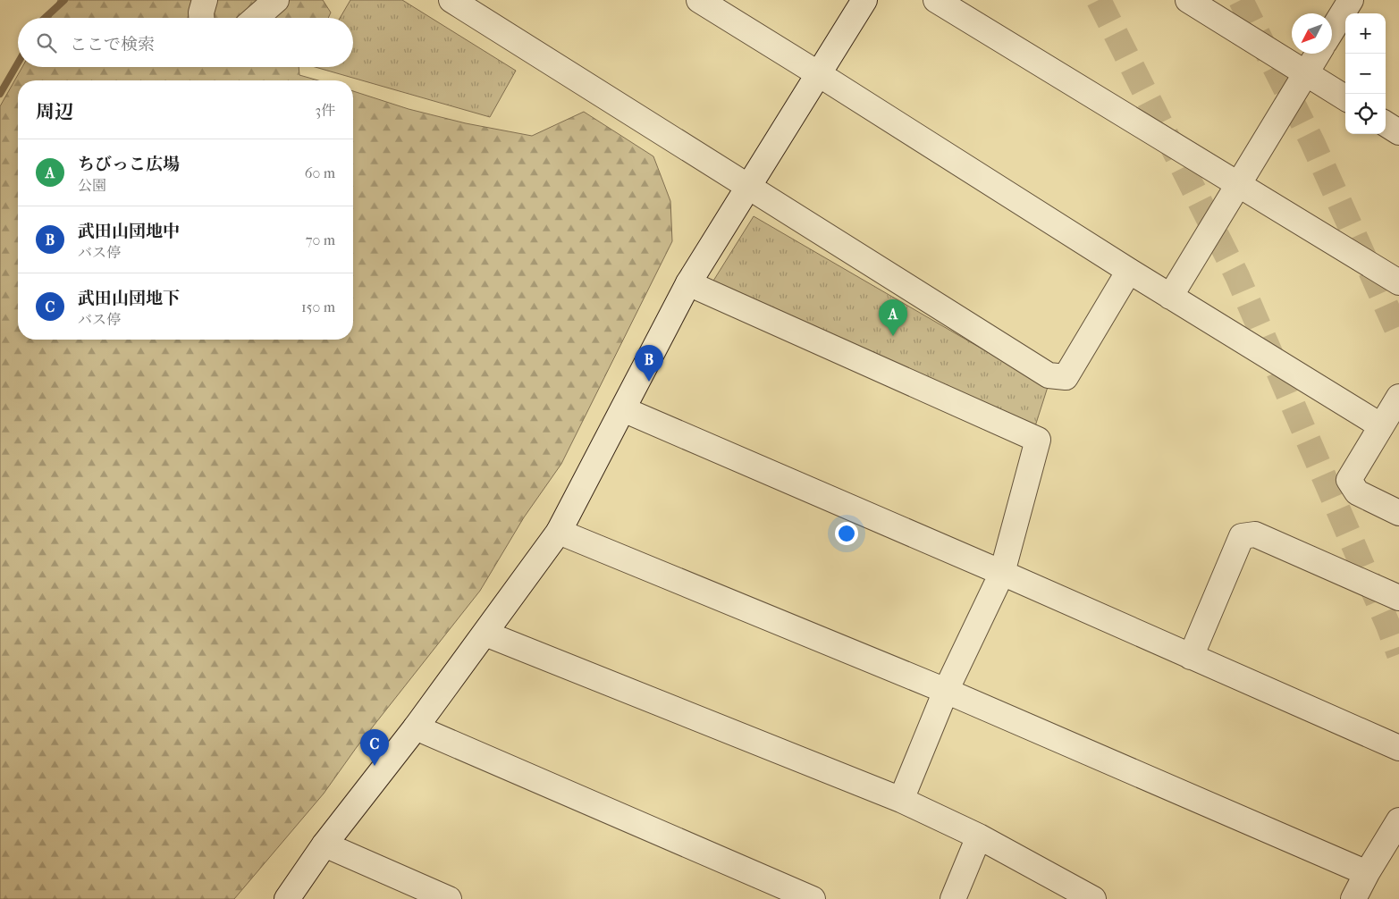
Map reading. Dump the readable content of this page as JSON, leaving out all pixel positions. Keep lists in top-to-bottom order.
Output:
{
  "north": "bottom left",
  "page": {
    "map_buttons": ["+", "−"],
    "search": "ここで検索",
    "heading": ["周辺", "3件"],
    "list": [
      {
        "mark": "A",
        "name": "ちびっこ広場",
        "note": "公園",
        "value": "60 m"
      },
      {
        "mark": "B",
        "name": "武田山団地中",
        "note": "バス停",
        "value": "70 m"
      },
      {
        "mark": "C",
        "name": "武田山団地下",
        "note": "バス停",
        "value": "150 m"
      }
    ],
    "pins": ["A", "B", "C"]
  }
}
